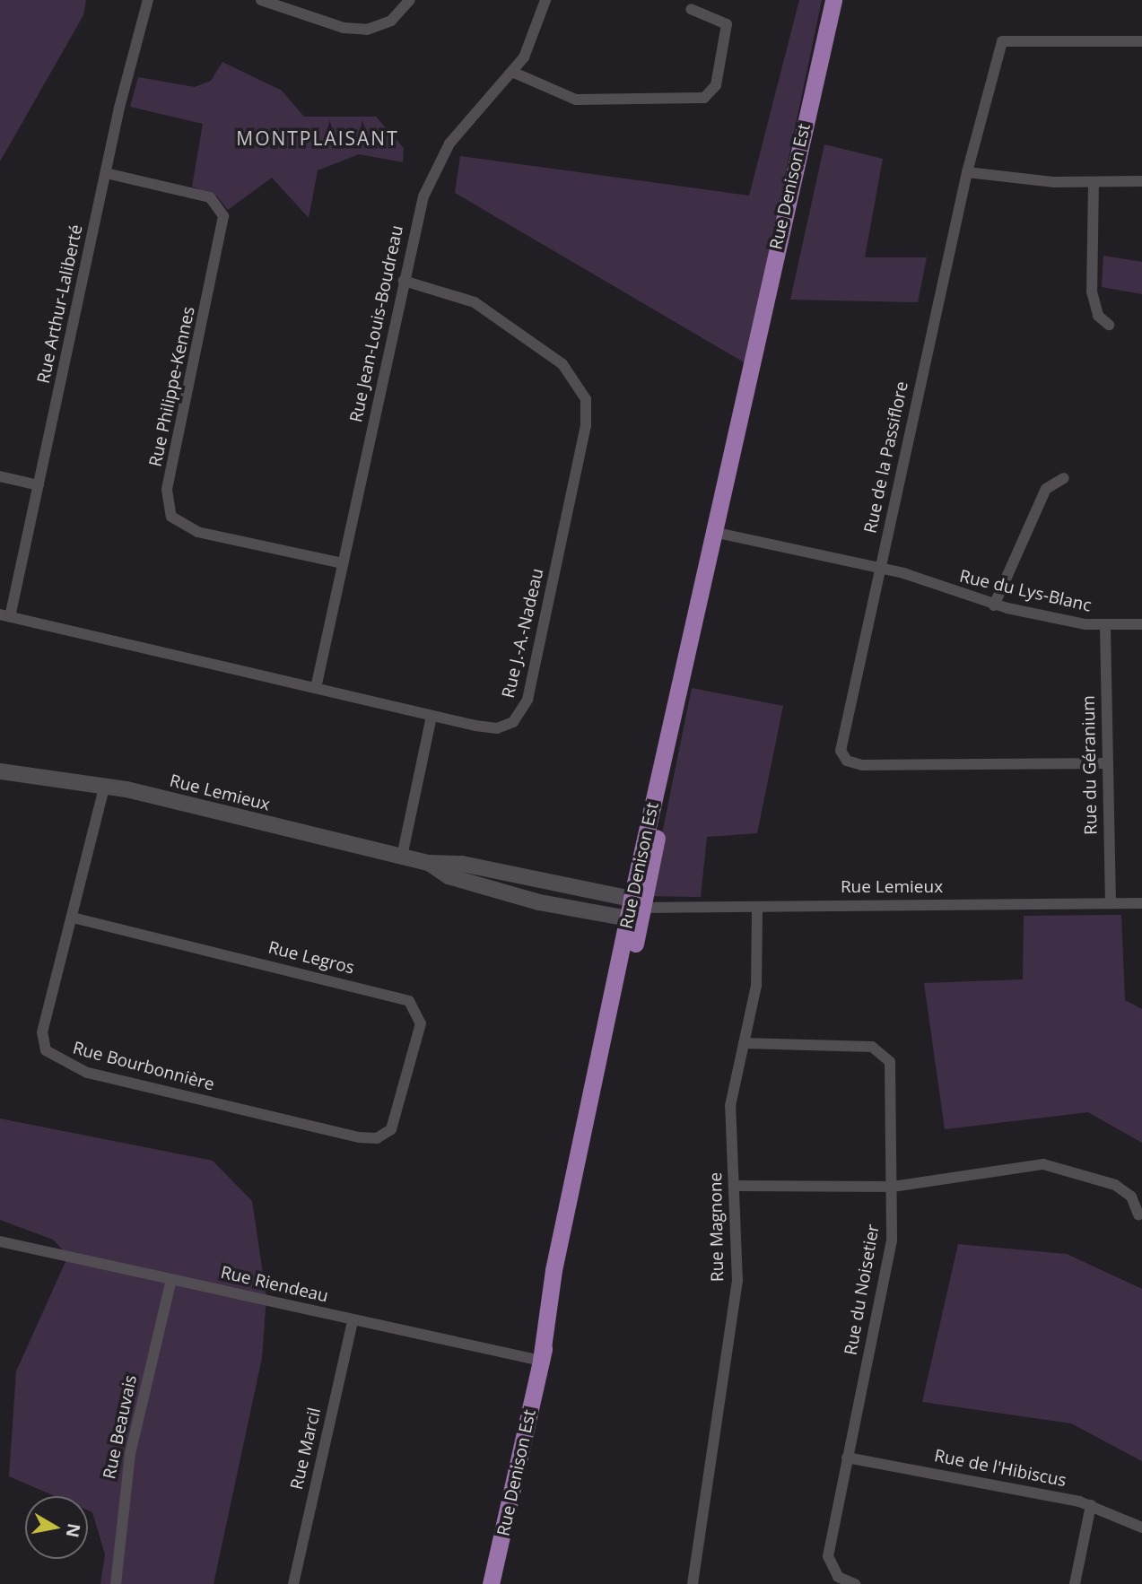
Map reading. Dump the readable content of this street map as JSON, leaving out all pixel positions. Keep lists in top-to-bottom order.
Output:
{
  "streets": {
    "main road": ["Rue Denison Est"],
    "street": [
      "Rue Arthur-Laliberté",
      "Rue Jean-Louis-Boudreau",
      "Rue Philippe-Kennes",
      "Rue de la Passiflore",
      "Rue du Lys-Blanc",
      "Rue J.-A.-Nadeau",
      "Rue du Géranium",
      "Rue Lemieux",
      "Rue Legros",
      "Rue Bourbonnière",
      "Rue Magnone",
      "Rue Riendeau",
      "Rue du Noisetier",
      "Rue Beauvais",
      "Rue Marcil",
      "Rue de l'Hibiscus"
    ]
  },
  "crossings": [
    ["Rue Denison Est", "Rue du Lys-Blanc"],
    ["Rue Denison Est", "Rue Lemieux"],
    ["Rue Denison Est", "Rue Riendeau"],
    ["Rue Arthur-Laliberté", "Rue Philippe-Kennes"],
    ["Rue Arthur-Laliberté", "Rue J.-A.-Nadeau"],
    ["Rue Jean-Louis-Boudreau", "Rue Philippe-Kennes"],
    ["Rue Jean-Louis-Boudreau", "Rue J.-A.-Nadeau"],
    ["Rue de la Passiflore", "Rue du Lys-Blanc"],
    ["Rue de la Passiflore", "Rue du Géranium"],
    ["Rue du Lys-Blanc", "Rue du Géranium"],
    ["Rue du Géranium", "Rue Lemieux"],
    ["Rue Lemieux", "Rue Bourbonnière"],
    ["Rue Lemieux", "Rue Magnone"],
    ["Rue Legros", "Rue Bourbonnière"],
    ["Rue Magnone", "Rue du Noisetier"],
    ["Rue Riendeau", "Rue Beauvais"],
    ["Rue Riendeau", "Rue Marcil"],
    ["Rue du Noisetier", "Rue de l'Hibiscus"]
  ],
  "districts": ["MONTPLAISANT"],
  "north": "right"
}
